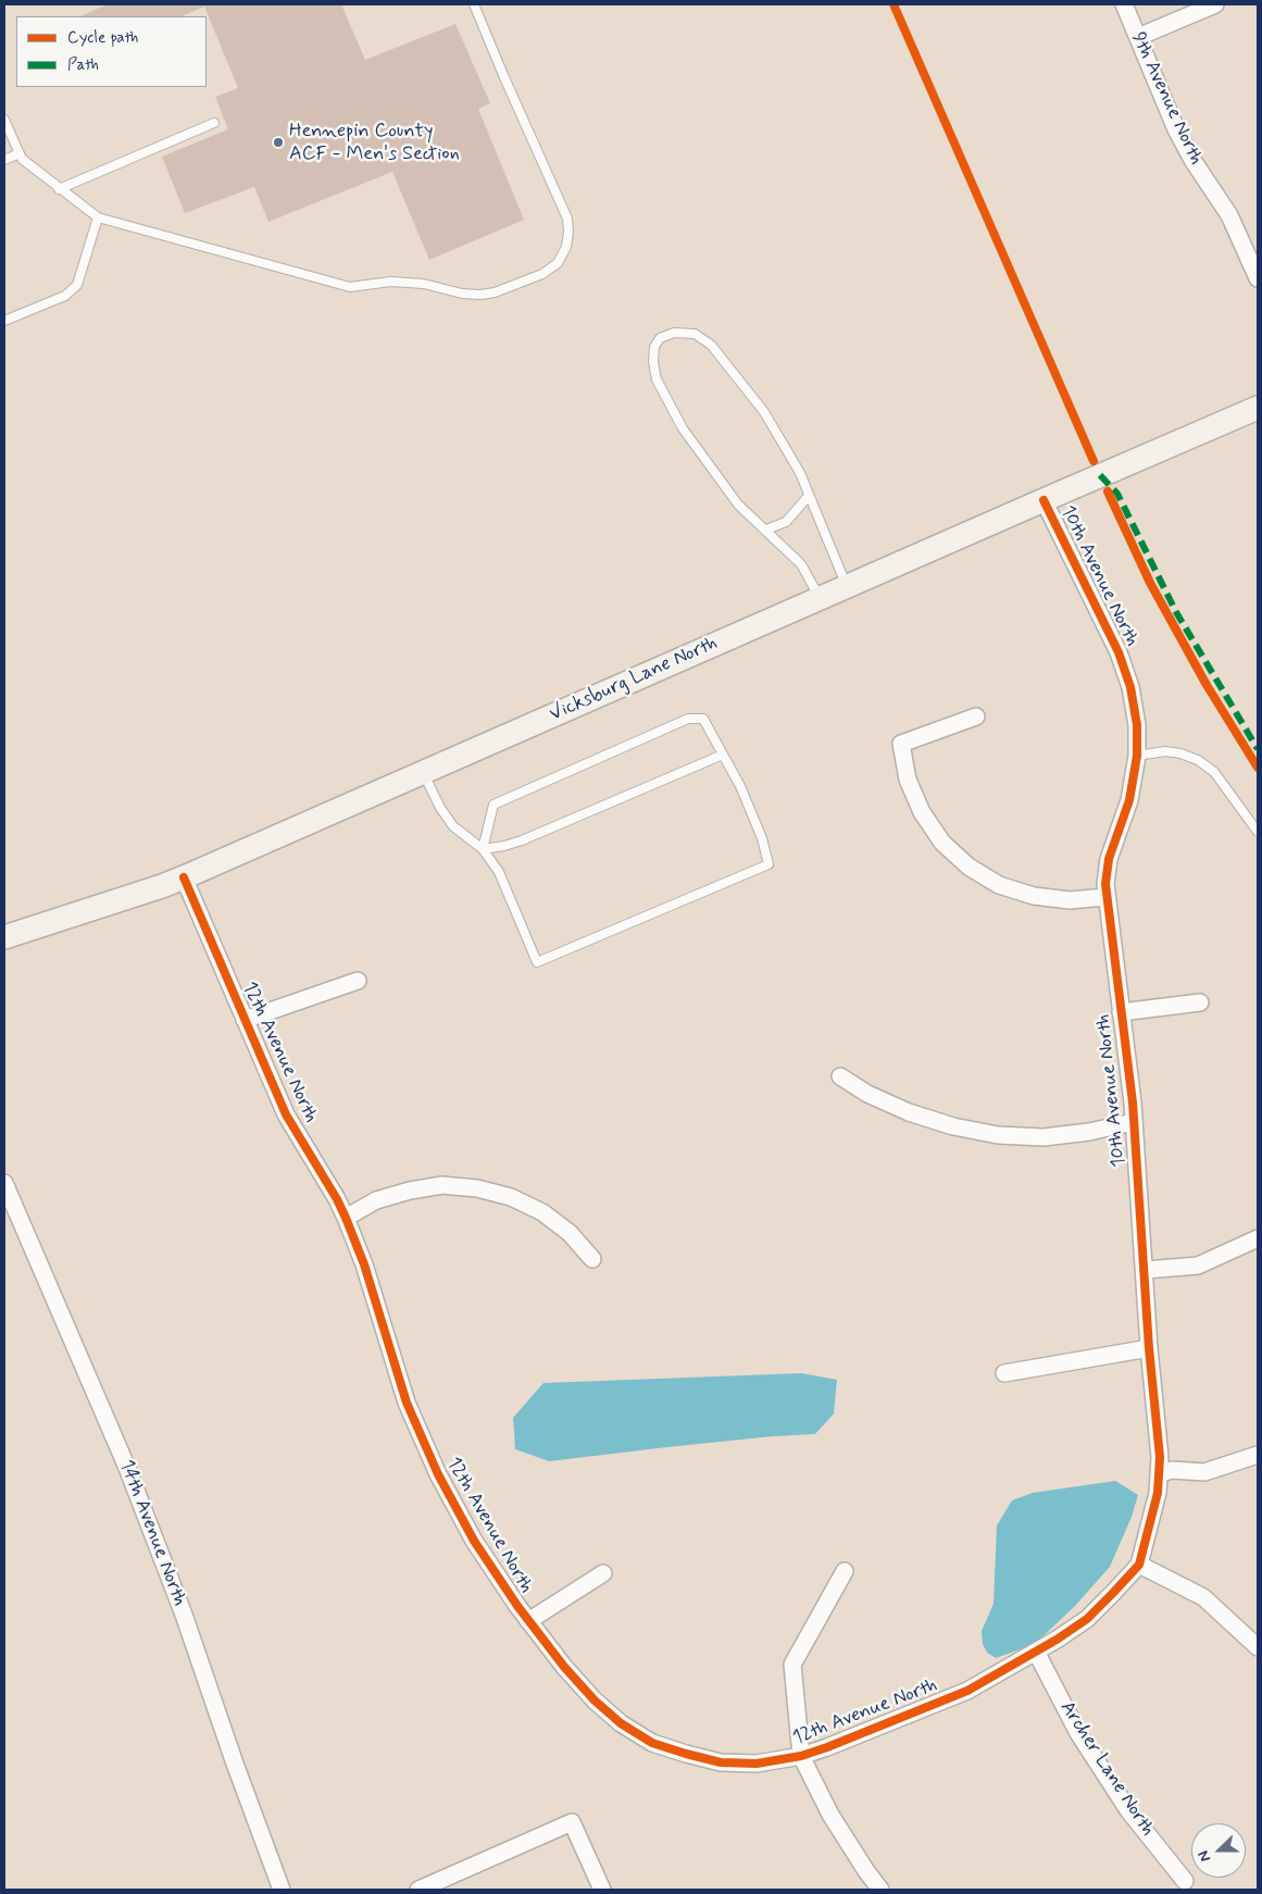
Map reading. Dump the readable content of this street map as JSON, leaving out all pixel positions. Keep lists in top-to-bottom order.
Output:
{
  "streets": {
    "main road": ["Vicksburg Lane North"],
    "street": [
      "9th Avenue North",
      "10th Avenue North",
      "12th Avenue North",
      "14th Avenue North",
      "Archer Lane North"
    ]
  },
  "crossings": [
    ["10th Avenue North", "Vicksburg Lane North"],
    ["10th Avenue North", "12th Avenue North"],
    ["10th Avenue North", "Archer Lane North"],
    ["Vicksburg Lane North", "12th Avenue North"],
    ["12th Avenue North", "Archer Lane North"]
  ],
  "places": ["Hennepin County ACF - Men's Section"],
  "legend": ["Cycle path", "Path"],
  "north": "left"
}
